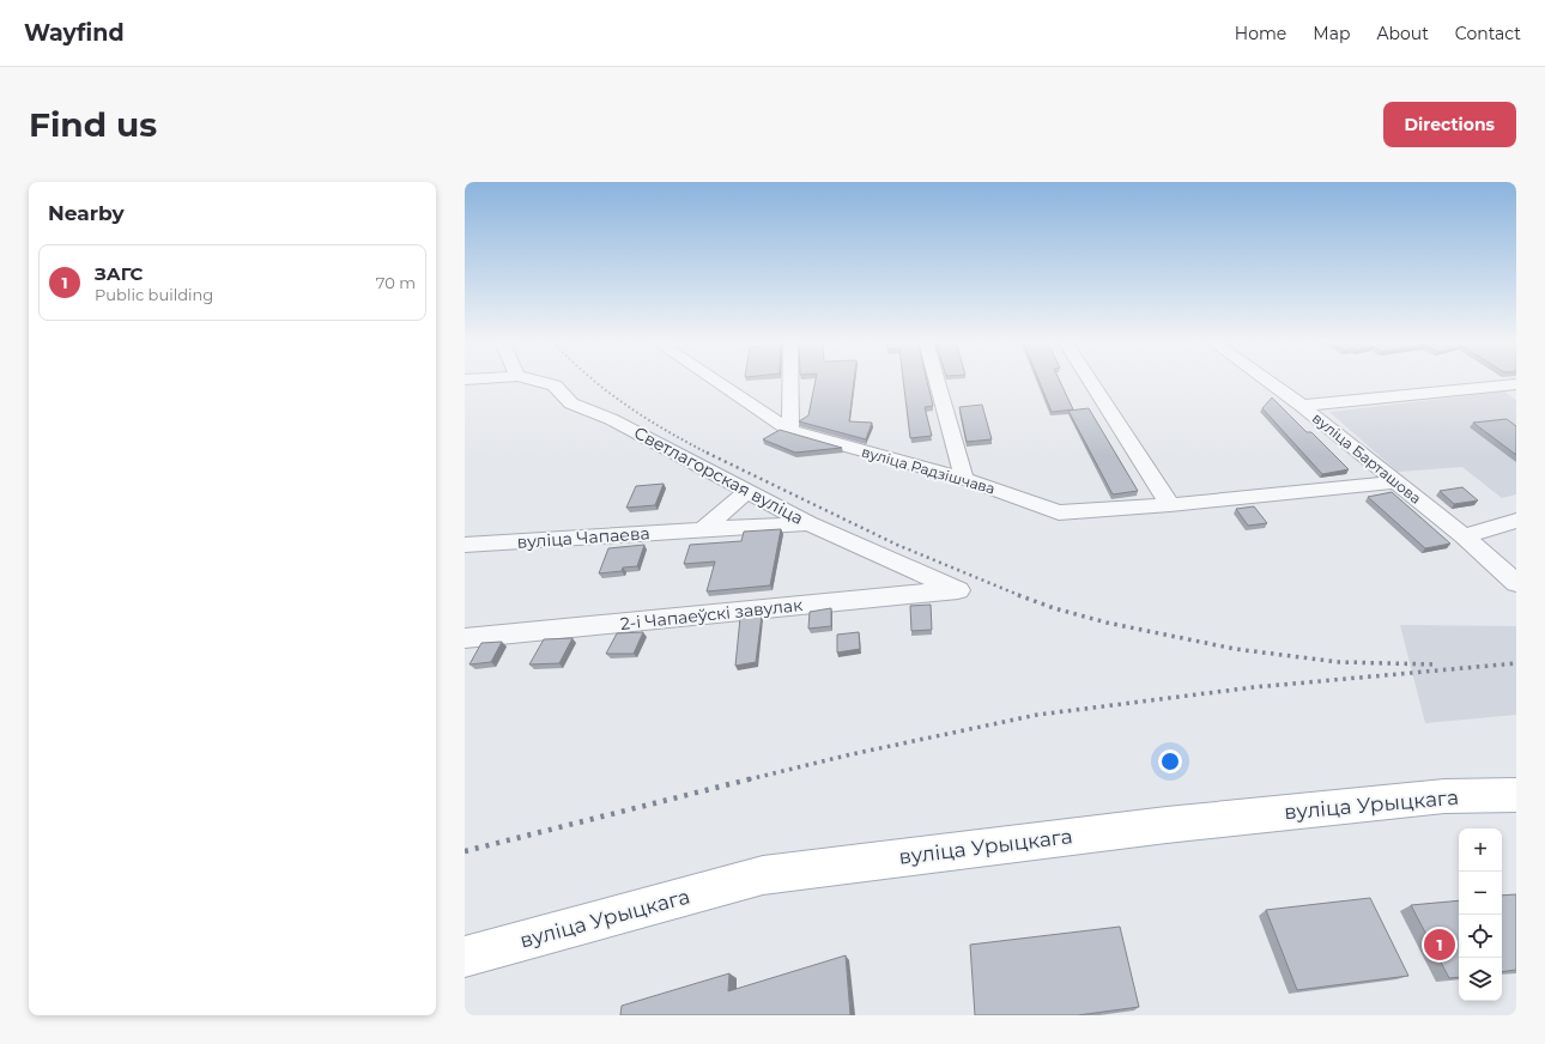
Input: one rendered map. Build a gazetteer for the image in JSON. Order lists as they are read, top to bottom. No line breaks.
{"streets":{"main road":["вуліца Урыцкага"],"street":["вуліца Барташова","вуліца Радзішчава","Светлагорская вуліца","вуліца Чапаева","2-і Чапаеўскі завулак"]},"crossings":[["вуліца Барташова","вуліца Радзішчава"],["Светлагорская вуліца","вуліца Чапаева"],["Светлагорская вуліца","2-і Чапаеўскі завулак"]],"page":{"header":"Wayfind","nav":["Home","Map","About","Contact"],"buttons":"Directions","title":"Find us","heading":"Nearby","list":[{"mark":"1","name":"ЗАГС","note":"Public building","value":"70 m"}],"map_buttons":["+","−"],"pins":"1"}}
